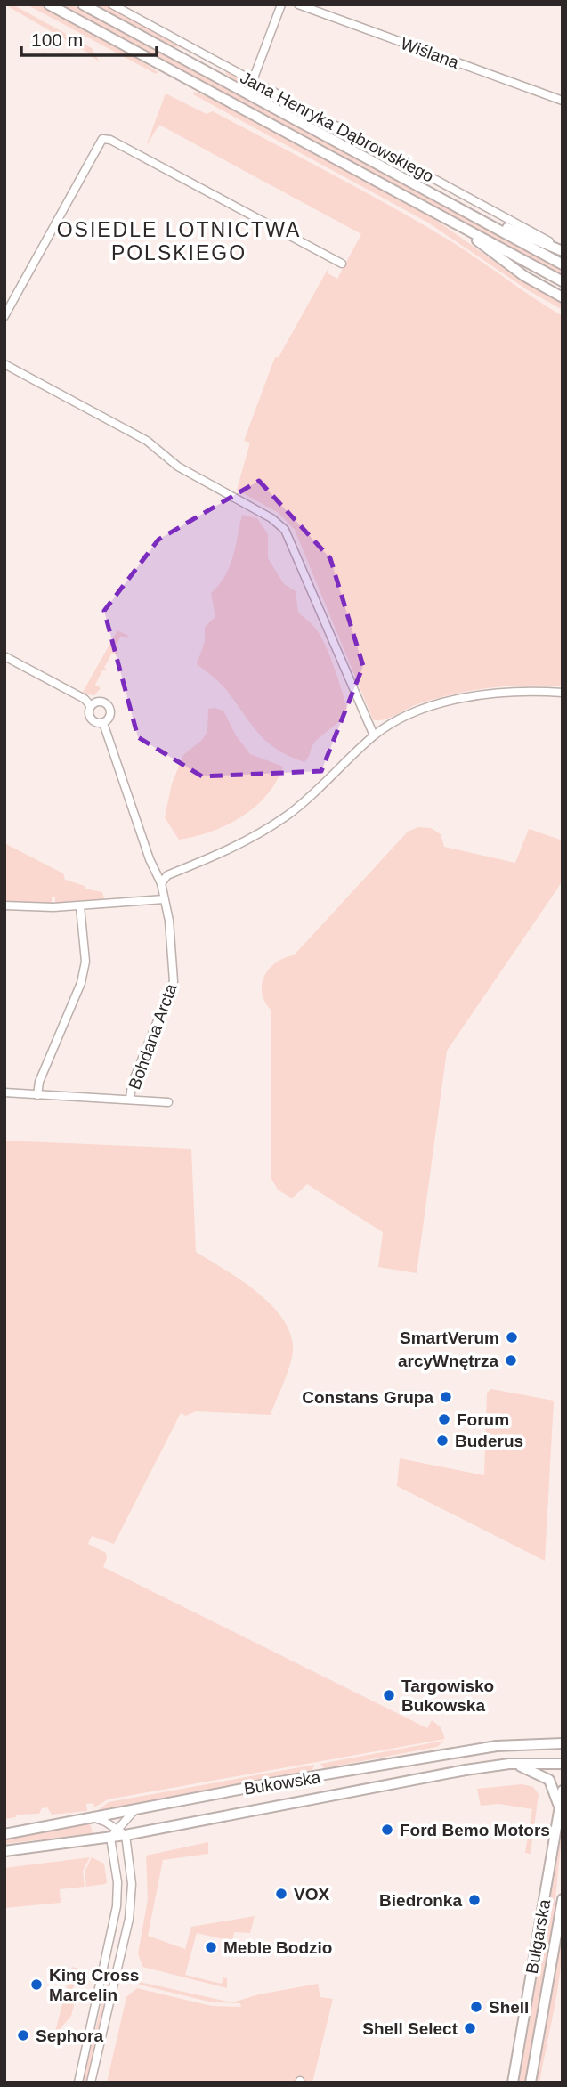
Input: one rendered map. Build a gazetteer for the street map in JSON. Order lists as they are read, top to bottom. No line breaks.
{"streets":{"main road":["Jana Henryka Dąbrowskiego","Bukowska","Bułgarska"],"street":["Wiślana","Bohdana Arcta"]},"districts":["OSIEDLE LOTNICTWA POLSKIEGO"],"places":["SmartVerum","arcyWnętrza","Constans Grupa","Forum","Buderus","Targowisko Bukowska","Ford Bemo Motors","VOX","Biedronka","Meble Bodzio","King Cross Marcelin","Shell","Shell Select","Sephora"],"scale_bar":"100 m"}
